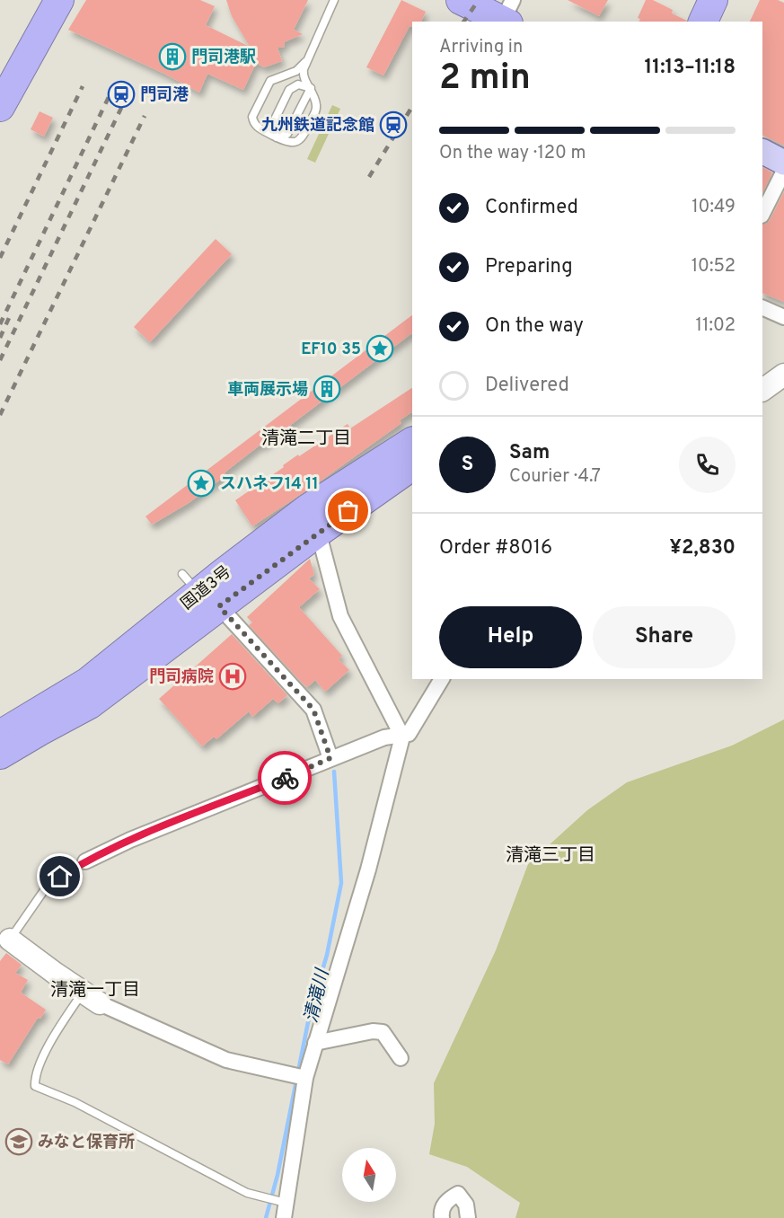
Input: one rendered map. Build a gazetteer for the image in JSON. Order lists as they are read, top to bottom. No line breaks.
{"streets":{"highway":["国道3号"]},"districts":["清滝二丁目","清滝三丁目","清滝一丁目"],"water":["清滝川"],"places":{"building":["門司港駅","車両展示場"],"station":["門司港","九州鉄道記念館"],"place":["EF10 35","スハネフ14 11"],"hospital":["門司病院"],"school or university":["みなと保育所"]},"north":"top","page":{"heading":["2 min","Arriving in","11:13–11:18"],"panel":["Sam","Courier · 4.7","Order #8016","¥2,830"],"bar":"On the way · 120 m","list":[["Confirmed","10:49"],["Preparing","10:52"],["On the way","11:02"],"Delivered"],"round":"S","buttons":["Help","Share"]}}
